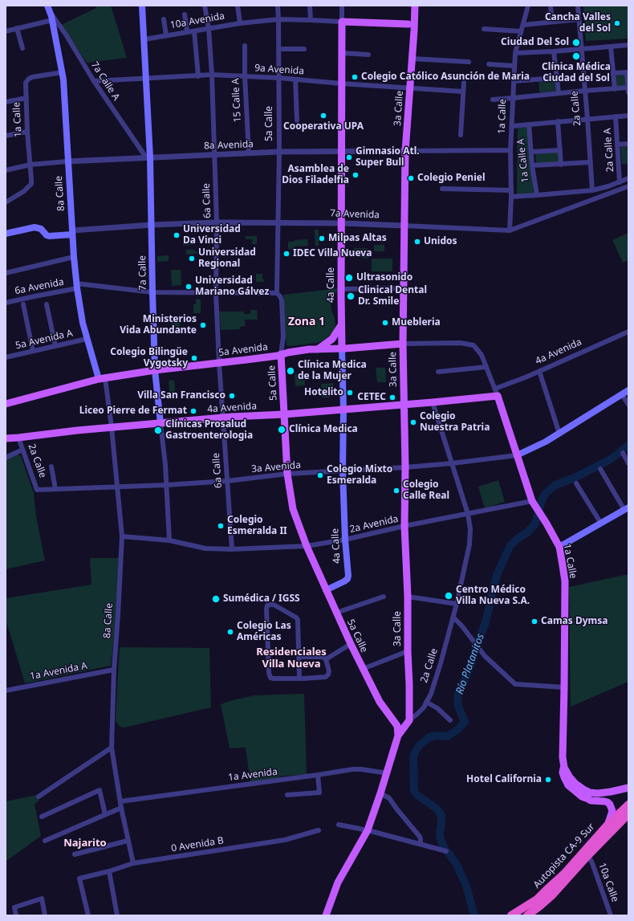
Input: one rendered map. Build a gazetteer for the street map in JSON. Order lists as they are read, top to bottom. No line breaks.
{"streets":{"highway":["Autopista CA-9 Sur"],"main road":["10a Avenida","3a Calle","2a Calle","1a Calle","5a Calle","8a Calle","7a Avenida","7a Calle","4a Calle","5a Avenida","4a Avenida"],"street":["9a Avenida","7a Calle A","15 Calle A","8a Avenida","2a Calle A","1a Calle A","6a Calle","6a Avenida","5a Avenida A","3a Avenida","2a Avenida","1a Avenida A","1a Avenida","0 Avenida B","10a Calle"]},"crossings":[["10a Avenida","5a Calle"],["10a Avenida","6a Calle"],["10a Avenida","7a Calle"],["10a Avenida","4a Calle"],["9a Avenida","7a Calle A"],["9a Avenida","15 Calle A"],["9a Avenida","3a Calle"],["9a Avenida","5a Calle"],["9a Avenida","6a Calle"],["9a Avenida","7a Calle"],["9a Avenida","4a Calle"],["7a Calle A","8a Avenida"],["7a Calle A","8a Calle"],["7a Calle A","7a Calle"],["15 Calle A","8a Avenida"],["3a Calle","2a Calle"],["3a Calle","8a Avenida"],["3a Calle","7a Avenida"],["3a Calle","5a Avenida"],["3a Calle","4a Avenida"],["3a Calle","3a Avenida"],["3a Calle","2a Avenida"],["2a Calle","4a Avenida"],["2a Calle","3a Avenida"],["2a Calle","2a Avenida"],["2a Calle","1a Avenida"],["1a Calle","8a Avenida"],["1a Calle","8a Calle"],["1a Calle","7a Avenida"],["1a Calle","5a Avenida"],["1a Calle","4a Avenida"],["1a Calle","3a Avenida"],["1a Calle","2a Avenida"],["1a Calle","Autopista CA-9 Sur"],["5a Calle","8a Avenida"],["5a Calle","7a Avenida"],["5a Calle","4a Calle"],["5a Calle","6a Avenida"],["5a Calle","5a Avenida"],["5a Calle","4a Avenida"],["5a Calle","3a Avenida"],["5a Calle","2a Avenida"],["8a Avenida","8a Calle"],["8a Avenida","6a Calle"],["8a Avenida","7a Calle"],["8a Avenida","4a Calle"],["8a Calle","7a Avenida"],["8a Calle","6a Avenida"],["8a Calle","5a Avenida A"],["8a Calle","5a Avenida"],["8a Calle","4a Avenida"],["8a Calle","3a Avenida"],["8a Calle","2a Avenida"],["8a Calle","1a Avenida A"],["8a Calle","1a Avenida"],["8a Calle","0 Avenida B"],["6a Calle","7a Avenida"],["6a Calle","6a Avenida"],["6a Calle","5a Avenida"],["6a Calle","4a Avenida"],["6a Calle","3a Avenida"],["6a Calle","2a Avenida"],["7a Avenida","7a Calle"],["7a Avenida","4a Calle"],["7a Calle","6a Avenida"],["7a Calle","5a Avenida"],["7a Calle","4a Avenida"],["7a Calle","3a Avenida"],["7a Calle","2a Avenida"],["4a Calle","5a Avenida"],["4a Calle","4a Avenida"],["4a Calle","3a Avenida"],["4a Calle","2a Avenida"],["Autopista CA-9 Sur","10a Calle"]],"districts":["Zona 1","Residenciales Villa Nueva","Najarito"],"water":["Río Platanitos"],"places":["Cancha Valles del Sol","Ciudad Del Sol","Clínica Médica Ciudad del Sol","Colegio Católico Asunción de Maria","Cooperativa UPA","Gimnasio Atl. Super Bull","Asamblea de Dios Filadelfia","Colegio Peniel","Universidad Da Vinci","Milpas Altas","Unidos","IDEC Villa Nueva","Universidad Regional","Ultrasonido","Universidad Mariano Gálvez","Clinical Dental Dr. Smile","Muebleria","Ministerios Vida Abundante","Colegio Bilingüe Vygotsky","Clínica Medica de la Mujer","Hotelito","Villa San Francisco","CETEC","Liceo Pierre de Fermat","Colegio Nuestra Patria","Clínica Medica","Clínicas Prosalud Gastroenterologia","Colegio Mixto Esmeralda","Colegio Calle Real","Colegio Esmeralda II","Centro Médico Villa Nueva S.A.","Sumédica / IGSS","Camas Dymsa","Colegio Las Américas","Hotel California"]}
